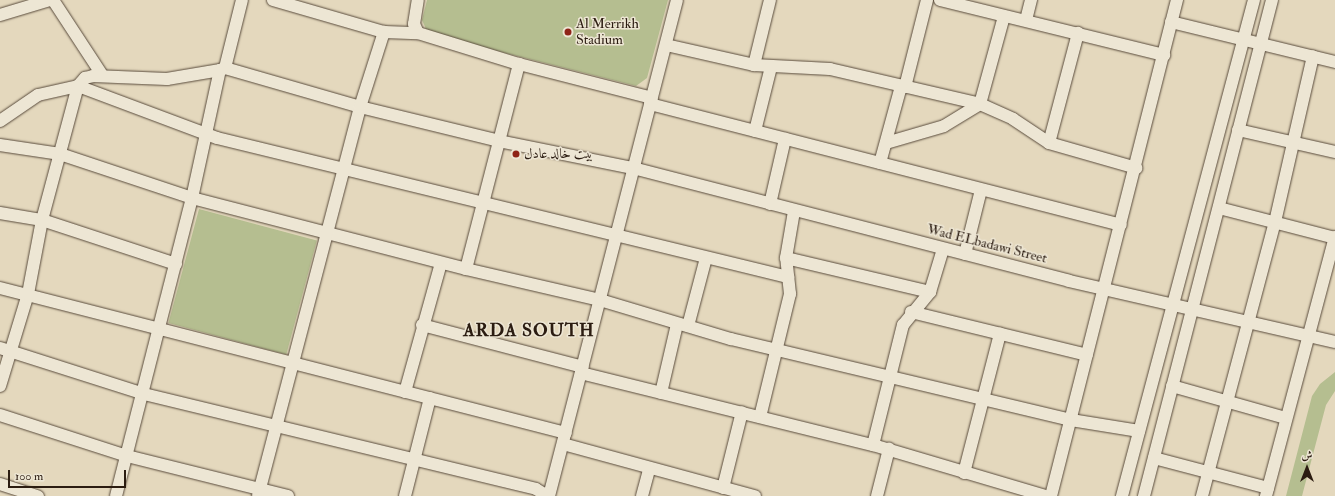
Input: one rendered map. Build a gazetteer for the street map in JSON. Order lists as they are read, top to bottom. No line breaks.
{"streets":{"street":["Wad ELbadawi Street"]},"districts":["ARDA SOUTH"],"places":["Al Merrikh Stadium","بيت خالد عادل"],"scale_bar":"100 m","north":"top"}
